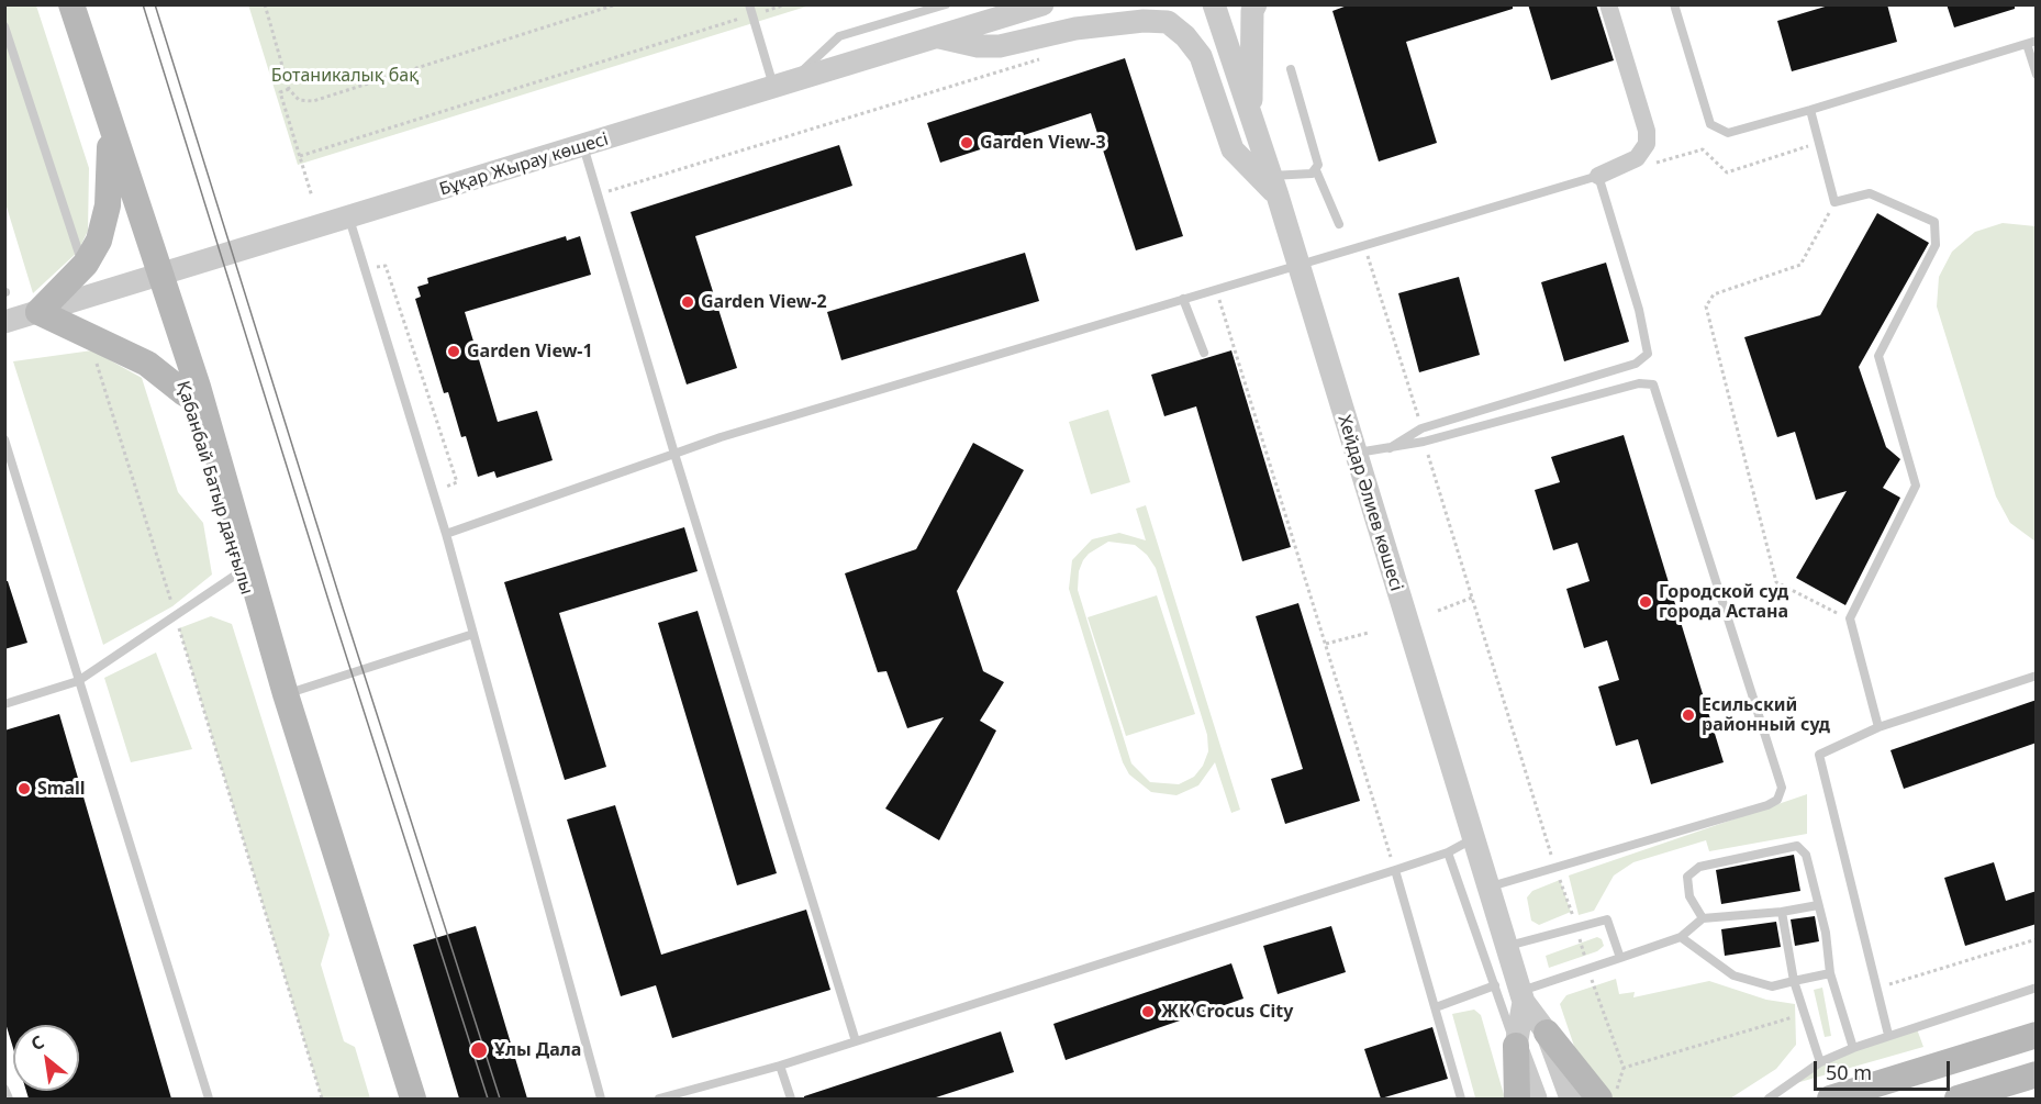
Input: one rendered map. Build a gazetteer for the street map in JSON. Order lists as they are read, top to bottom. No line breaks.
{"streets":{"main road":["Қабанбай Батыр даңғылы"],"street":["Бұқар Жырау көшесі","Хейдар Әлиев көшесі"]},"crossings":[["Бұқар Жырау көшесі","Қабанбай Батыр даңғылы"]],"parks":["Ботаникалық бақ"],"places":["Garden View-3","Garden View-2","Garden View-1","Городской суд города Астана","Есильский районный суд","Small","ЖК Crocus City","Ұлы Дала"],"scale_bar":"50 m","north":"top left"}
